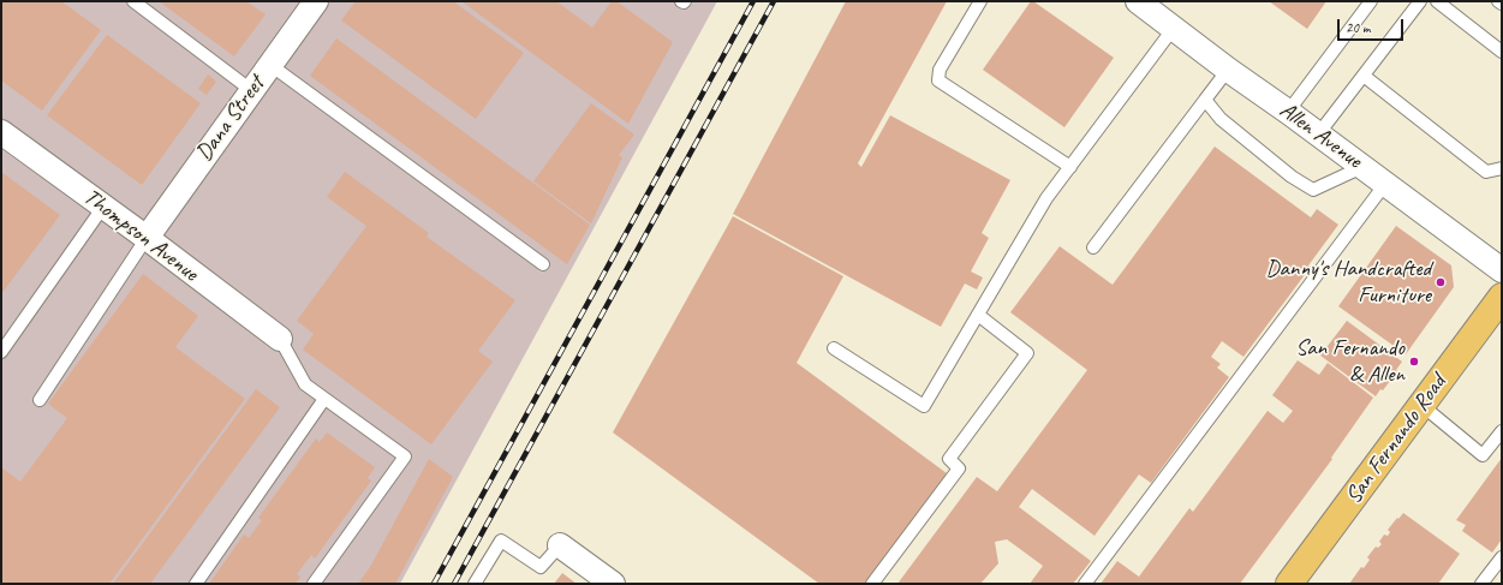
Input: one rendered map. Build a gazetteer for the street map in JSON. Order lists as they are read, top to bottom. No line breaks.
{"streets":{"main road":["San Fernando Road"],"street":["Dana Street","Allen Avenue","Thompson Avenue"]},"crossings":[["Dana Street","Thompson Avenue"]],"places":["Danny's Handcrafted Furniture","San Fernando & Allen"],"scale_bar":"20 m"}
